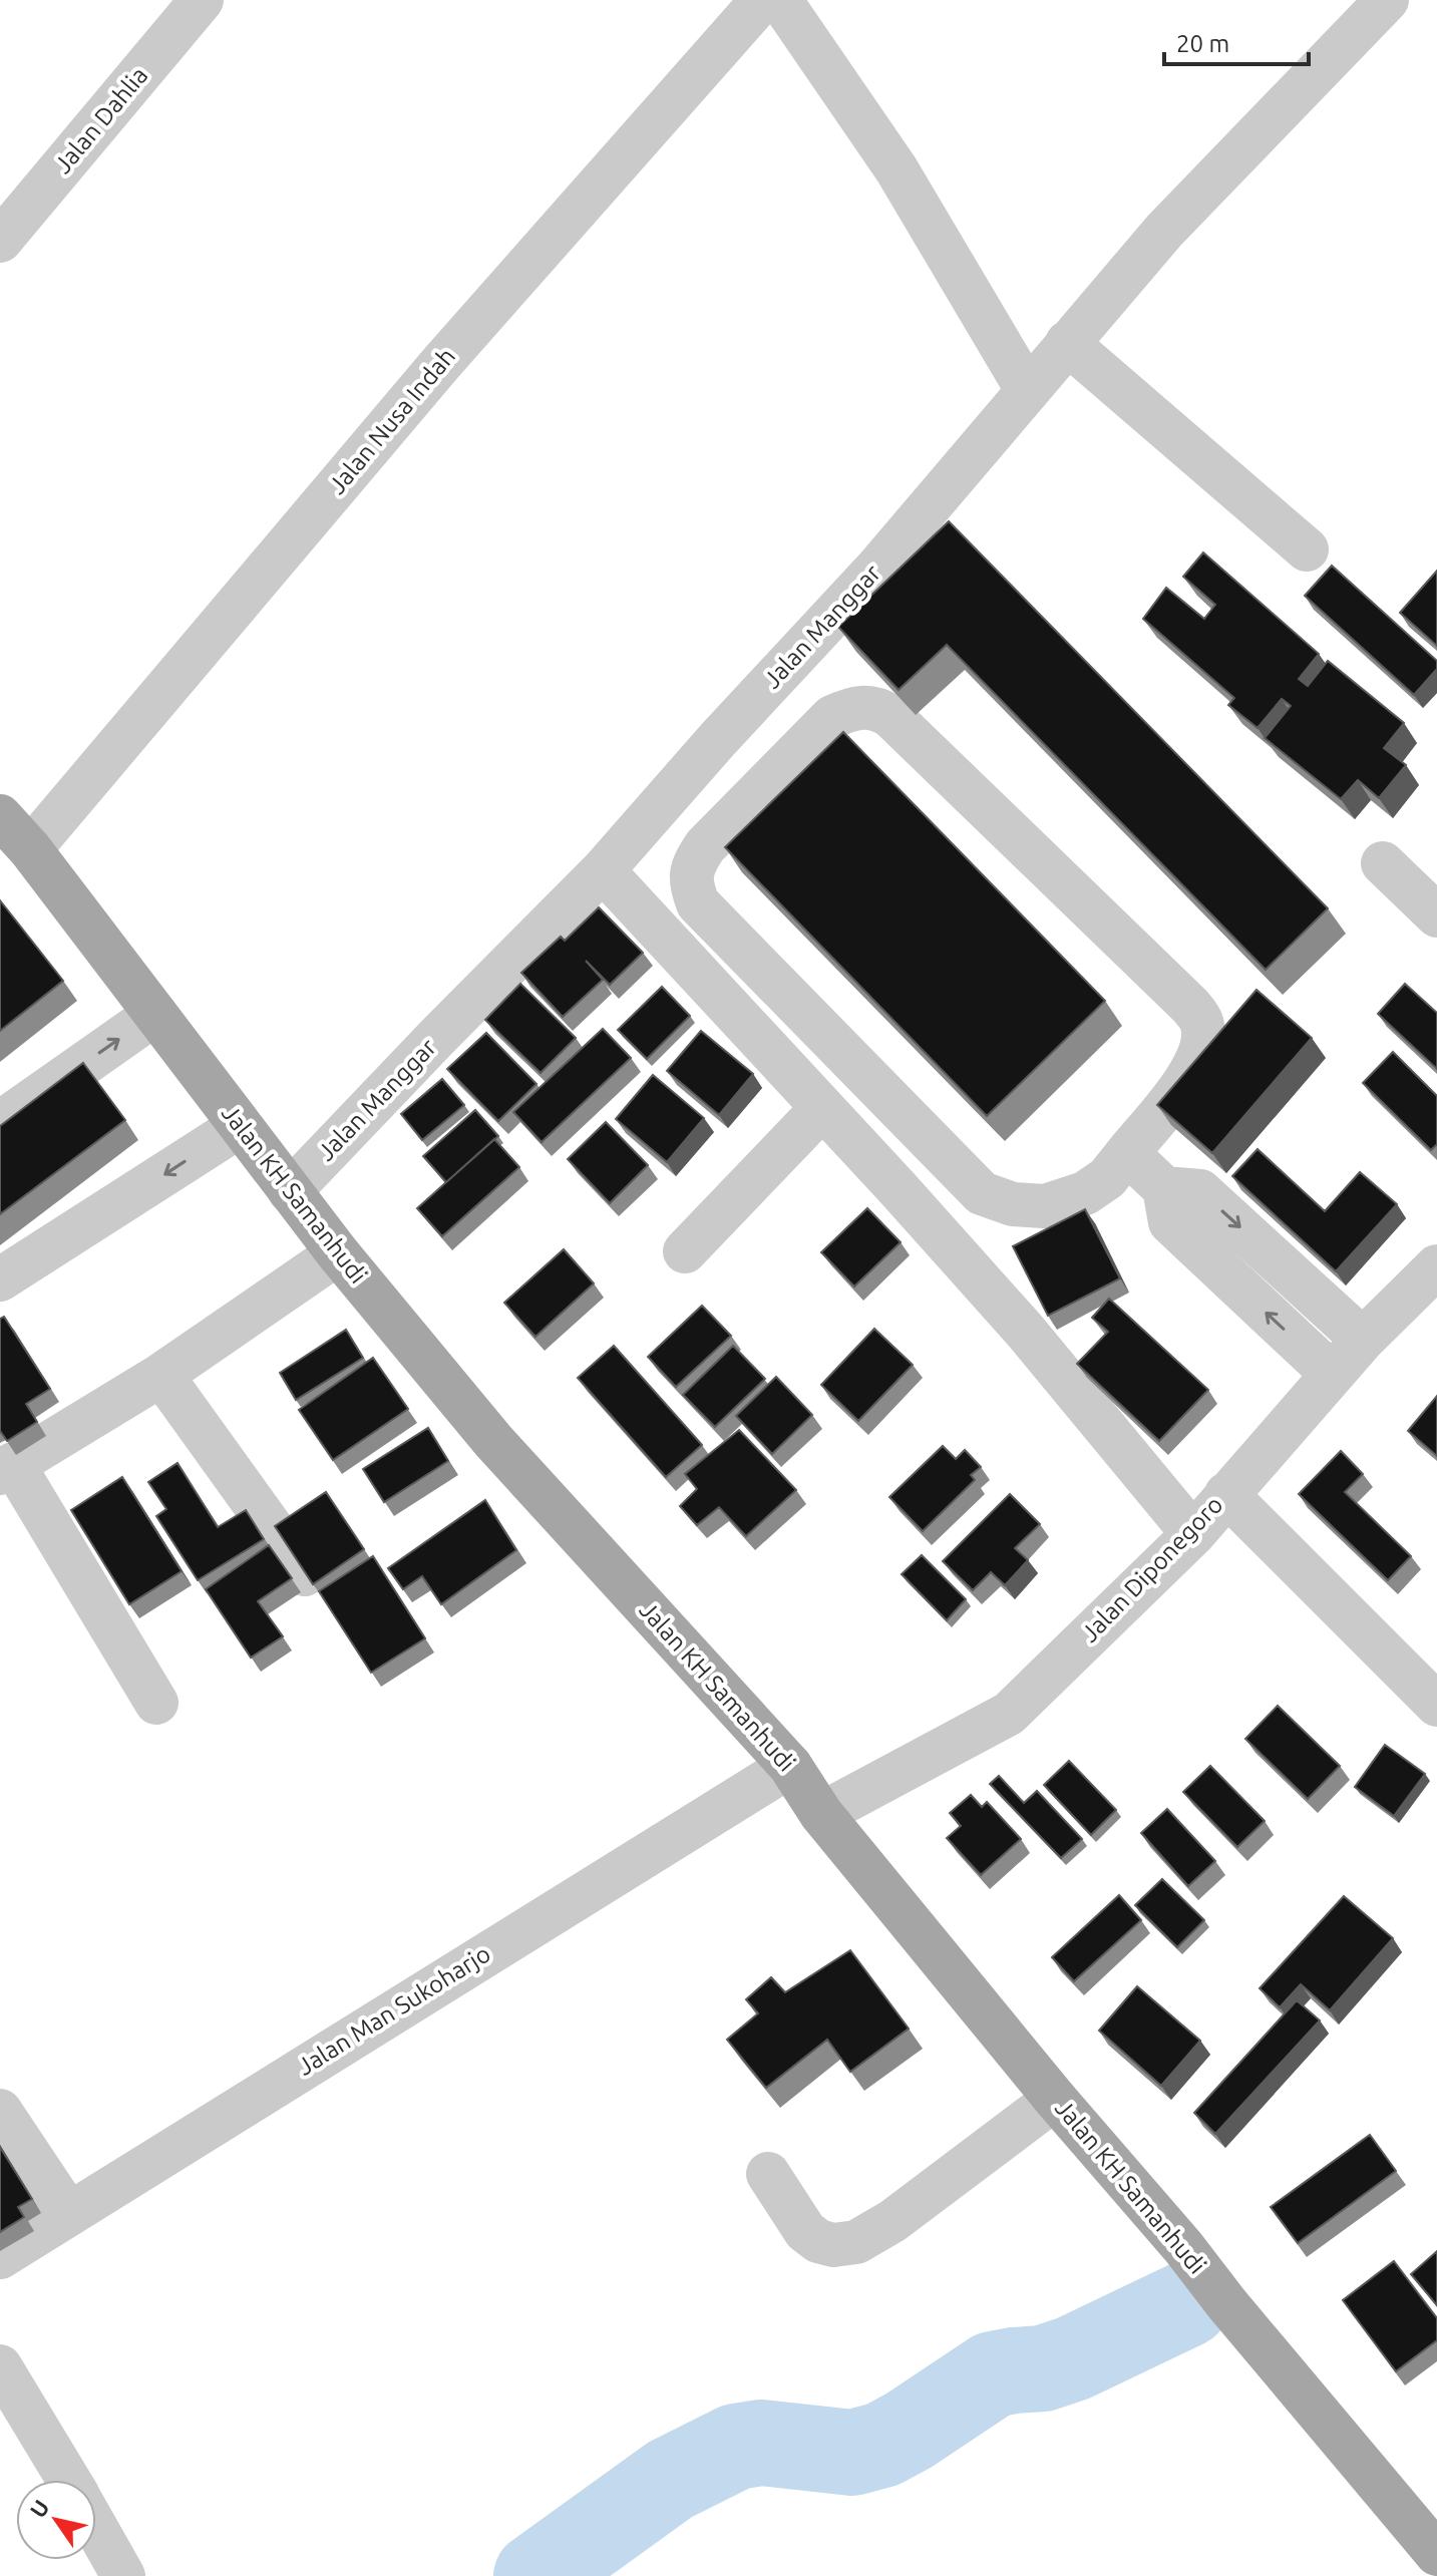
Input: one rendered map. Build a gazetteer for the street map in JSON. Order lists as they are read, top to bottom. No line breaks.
{"streets":{"main road":["Jalan KH Samanhudi"],"street":["Jalan Dahlia","Jalan Nusa Indah","Jalan Manggar","Jalan Diponegoro","Jalan Man Sukoharjo"]},"crossings":[["Jalan Nusa Indah","Jalan KH Samanhudi"],["Jalan Manggar","Jalan KH Samanhudi"],["Jalan KH Samanhudi","Jalan Diponegoro"],["Jalan KH Samanhudi","Jalan Man Sukoharjo"]],"scale_bar":"20 m","north":"top left"}
